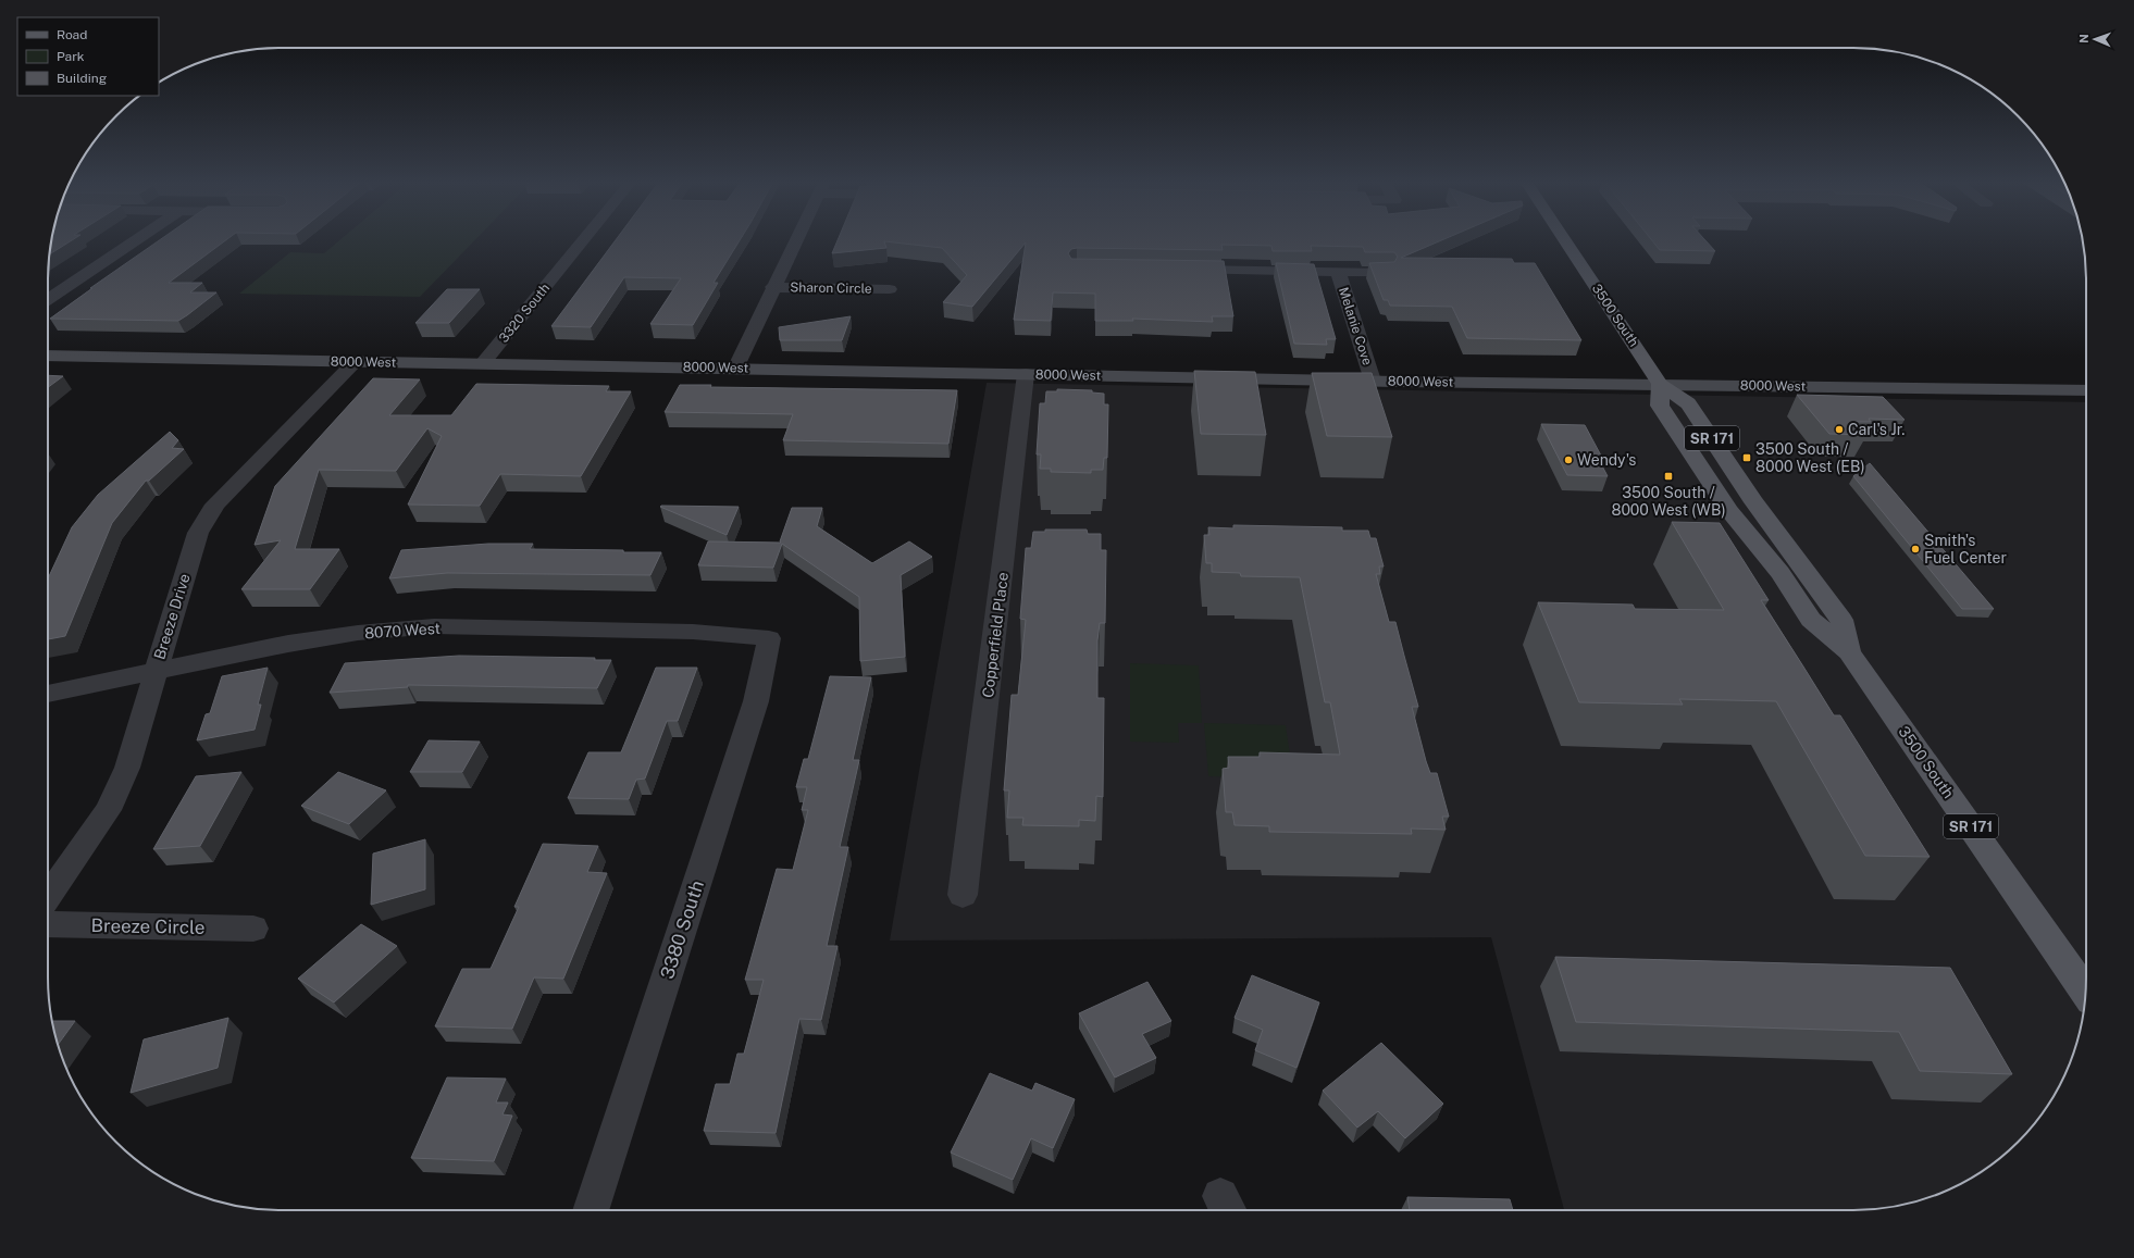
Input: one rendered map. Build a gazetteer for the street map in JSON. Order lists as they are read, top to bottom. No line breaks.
{"streets":{"main road":["3500 South","SR 171"],"street":["Sharon Circle","3320 South","Melanie Cove","8000 West","Breeze Drive","8070 West","Copperfield Place","Breeze Circle","3380 South"]},"crossings":[["3320 South","8000 West"],["3500 South","8000 West"],["Melanie Cove","8000 West"],["8000 West","Breeze Drive"],["8000 West","Copperfield Place"],["Breeze Drive","8070 West"],["8070 West","3380 South"]],"places":{"other":["Carl's Jr.","Wendy's","Smith's Fuel Center"],"transit":["3500 South / 8000 West (EB)","3500 South / 8000 West (WB)"]},"legend":["Road","Park","Building"],"north":"left"}
